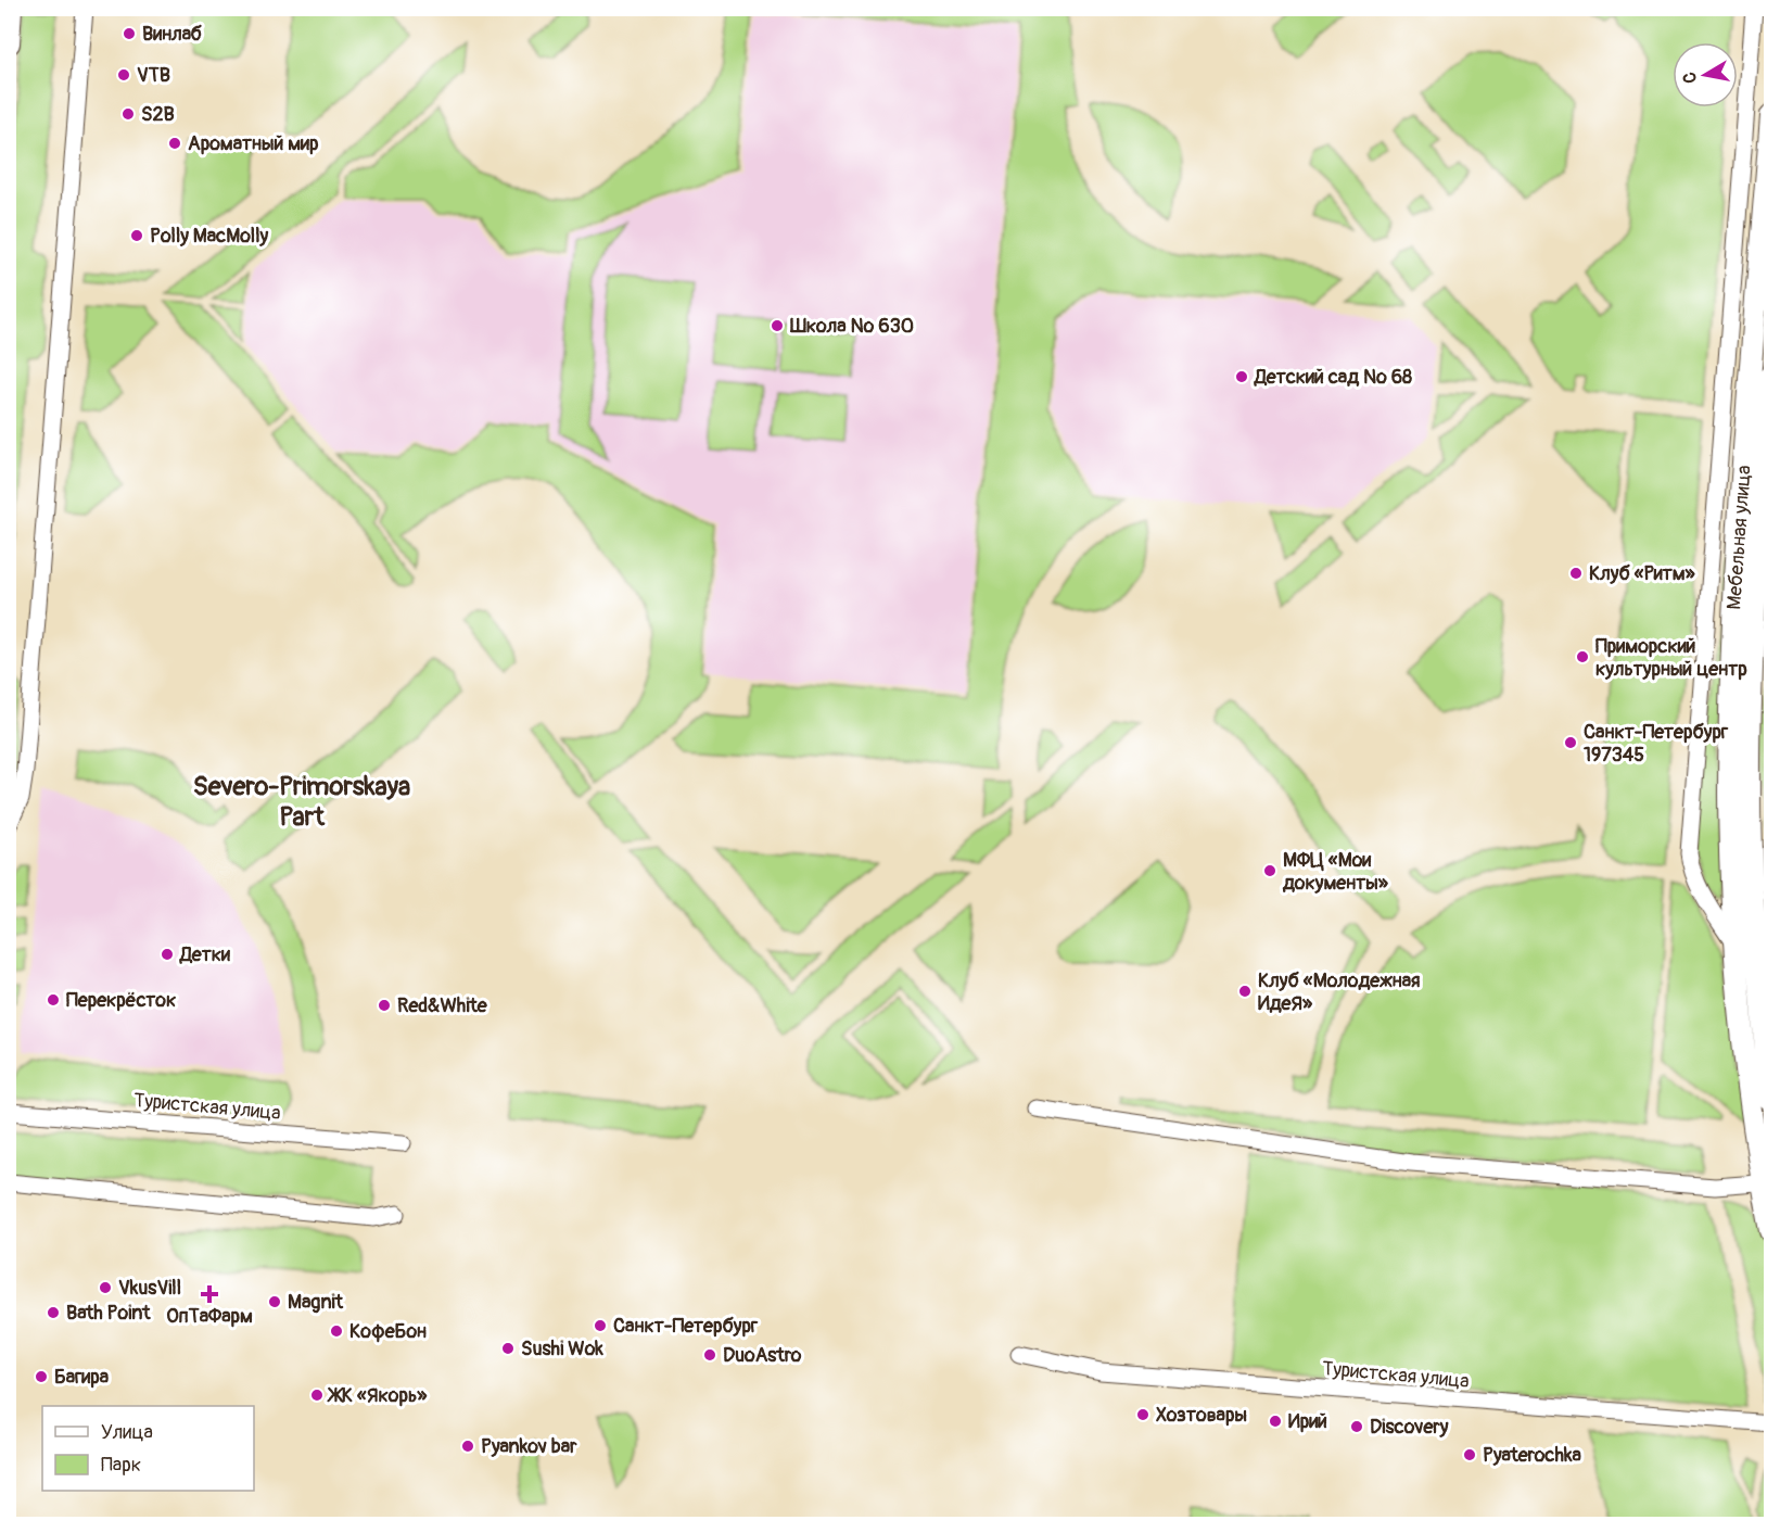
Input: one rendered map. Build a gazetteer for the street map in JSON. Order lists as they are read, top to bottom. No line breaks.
{"streets":{"street":["Мебельная улица","Туристская улица"]},"districts":["Severo-Primorskaya Part"],"places":{"other":["Винлаб","VTB","S2B","Ароматный мир","Polly MacMolly","Школа № 630","Детский сад № 68","Клуб «Ритм»","Приморский культурный центр","Санкт-Петербург 197345","МФЦ «Мои документы»","Детки","Клуб «Молодежная ИдеЯ»","Перекрёсток","Red&White","VkusVill","Magnit","Bath Point","Санкт-Петербург","КофеБон","Sushi Wok","DuoAstro","Багира","ЖК «Якорь»","Хозтовары","Ирий","Discovery","Pyankov bar","Pyaterochka"],"health":["ОпТаФарм"]},"legend":["Улица","Парк"],"north":"left"}
